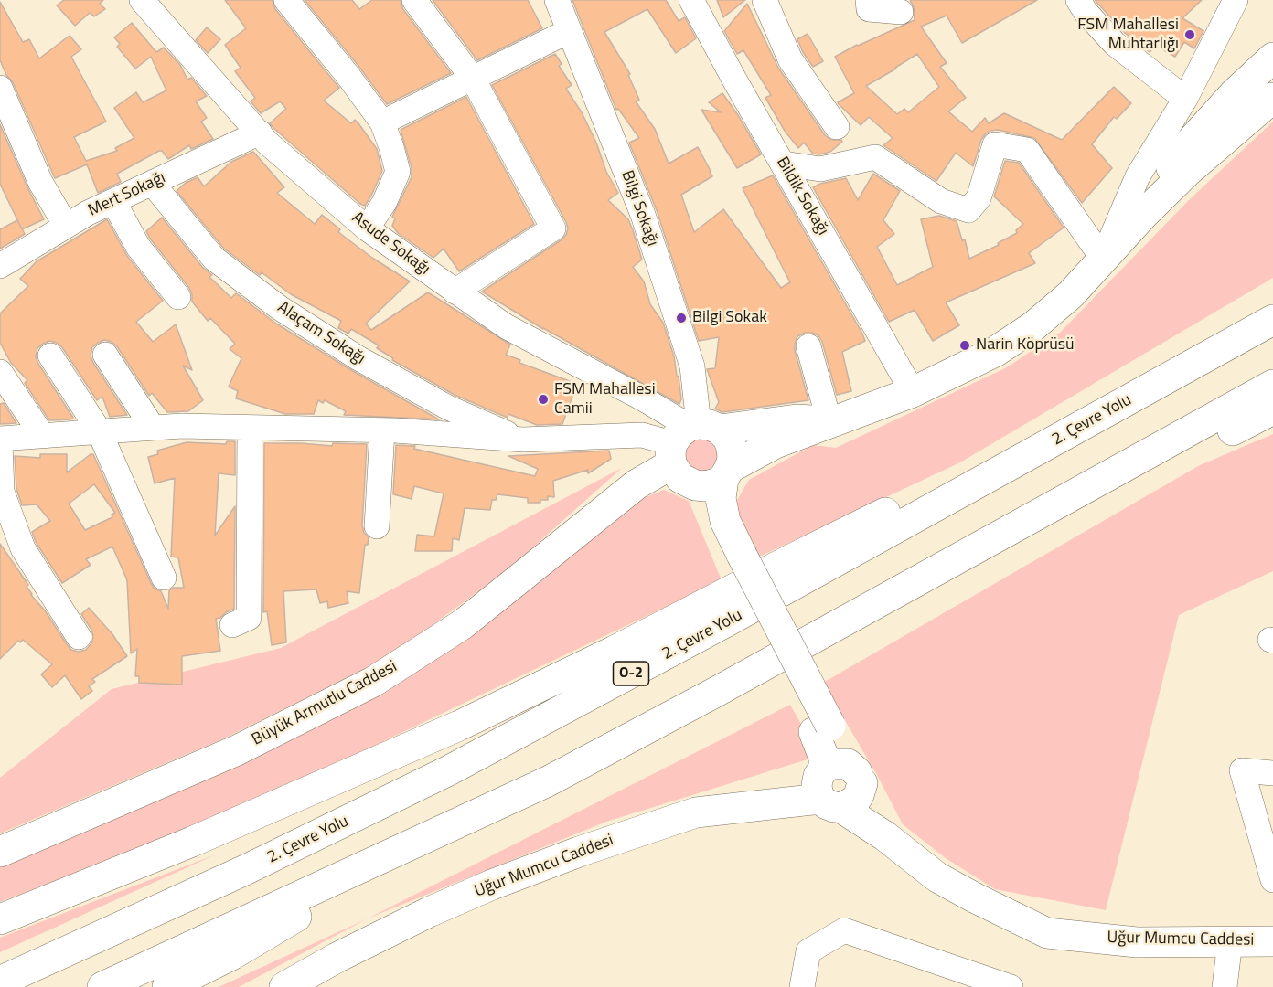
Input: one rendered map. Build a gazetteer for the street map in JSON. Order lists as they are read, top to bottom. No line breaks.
{"streets":{"main road":["2. Çevre Yolu","O-2","Büyük Armutlu Caddesi","Uğur Mumcu Caddesi"],"street":["Mert Sokağı","Bildik Sokağı","Bilgi Sokağı","Asude Sokağı","Alaçam Sokağı"]},"crossings":[["Mert Sokağı","Asude Sokağı"],["Mert Sokağı","Alaçam Sokağı"],["Bilgi Sokağı","Asude Sokağı"],["Bilgi Sokağı","Büyük Armutlu Caddesi"],["Asude Sokağı","Büyük Armutlu Caddesi"]],"places":["FSM Mahallesi Muhtarlığı","Bilgi Sokak","Narin Köprüsü","FSM Mahallesi Camii"]}
